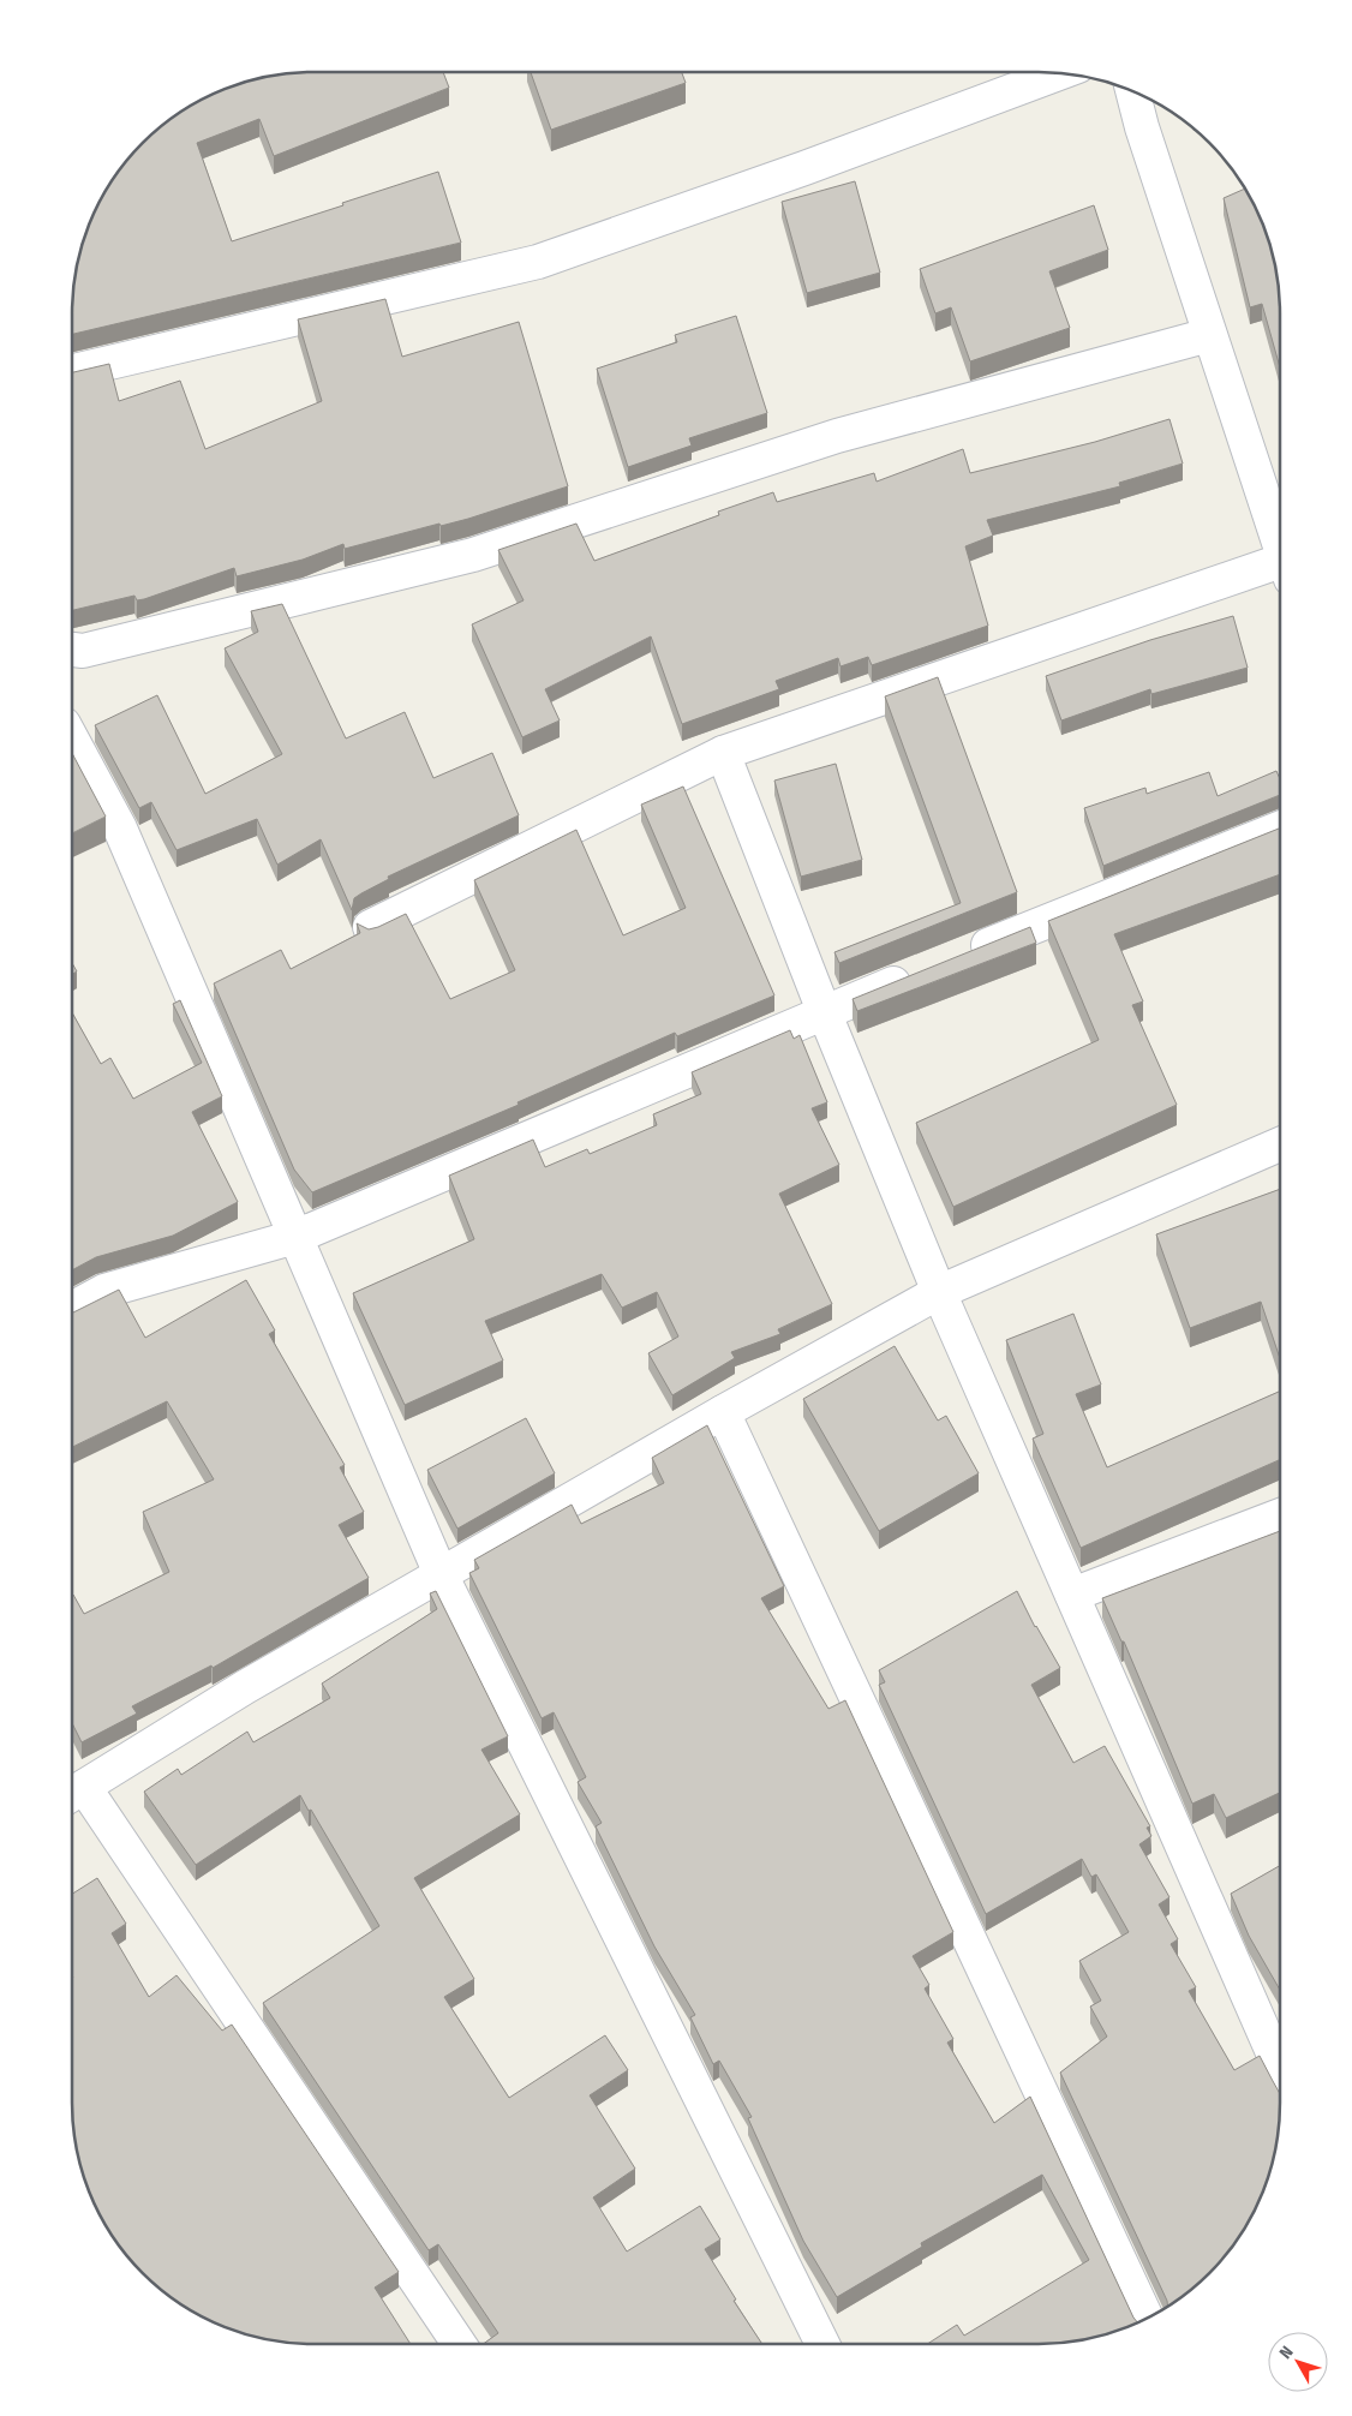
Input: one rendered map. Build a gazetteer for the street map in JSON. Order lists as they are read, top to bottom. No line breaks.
{"north":"top left"}
